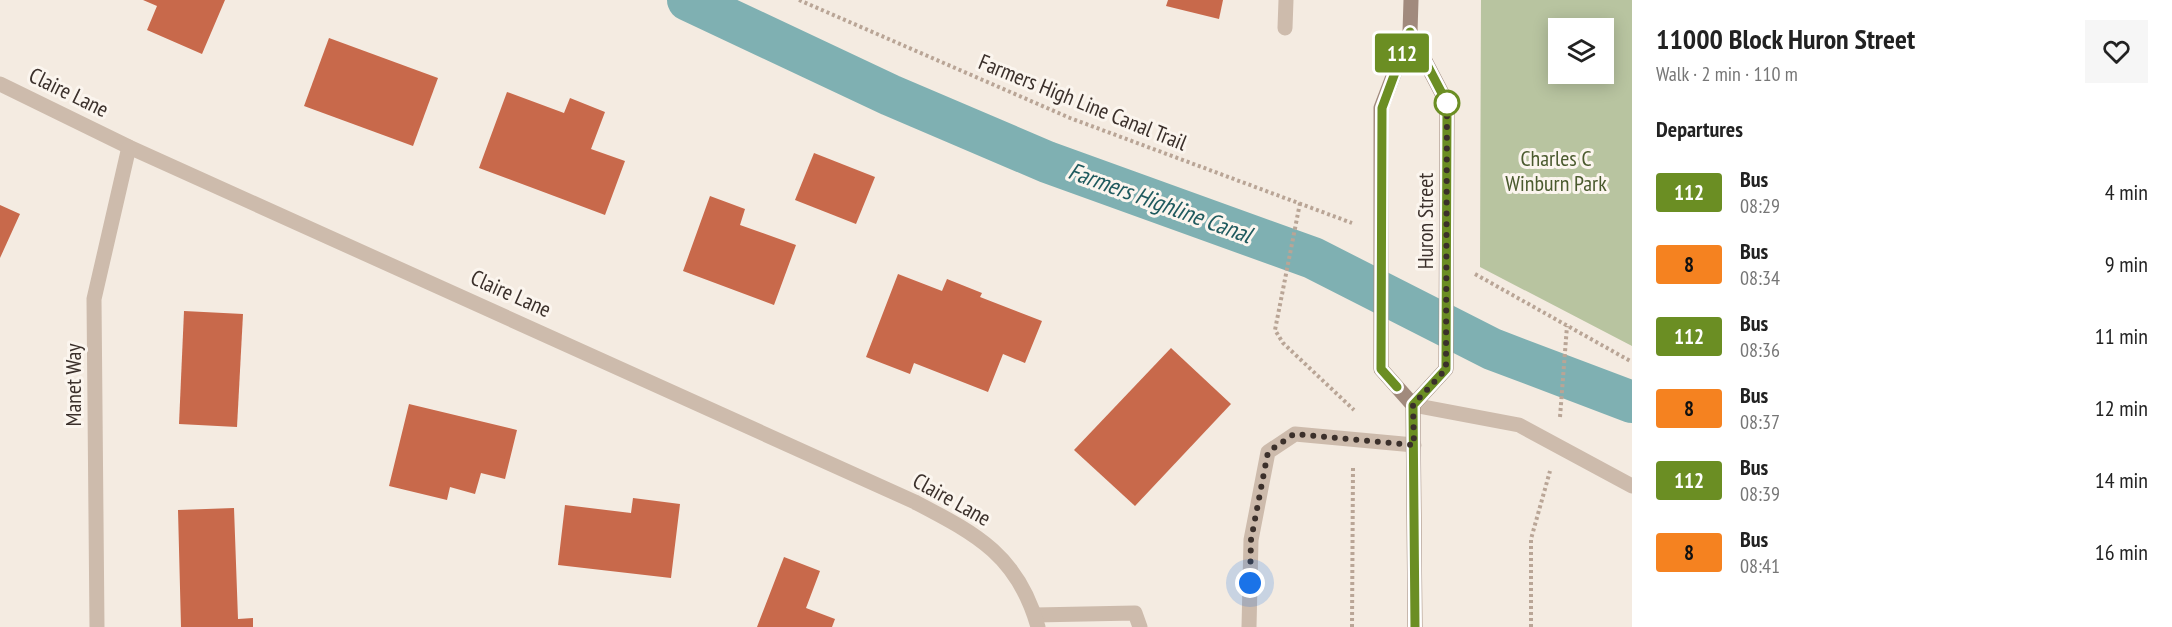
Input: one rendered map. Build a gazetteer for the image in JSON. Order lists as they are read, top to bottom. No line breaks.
{"streets":{"main road":["Huron Street"],"street":["Claire Lane","Manet Way"],"path":["Farmers High Line Canal Trail"]},"crossings":[["Claire Lane","Manet Way"]],"water":["Farmers Highline Canal"],"parks":["Charles C Winburn Park"],"lines":["bus line 112"],"page":{"on_map":"112","heading":[["11000 Block Huron Street","Walk · 2 min · 110 m"],"Departures"],"list":[{"mark":"112","name":"Bus","note":"08:29","value":"4 min"},{"mark":"8","name":"Bus","note":"08:34","value":"9 min"},{"mark":"112","name":"Bus","note":"08:36","value":"11 min"},{"mark":"8","name":"Bus","note":"08:37","value":"12 min"},{"mark":"112","name":"Bus","note":"08:39","value":"14 min"},{"mark":"8","name":"Bus","note":"08:41","value":"16 min"}]}}
